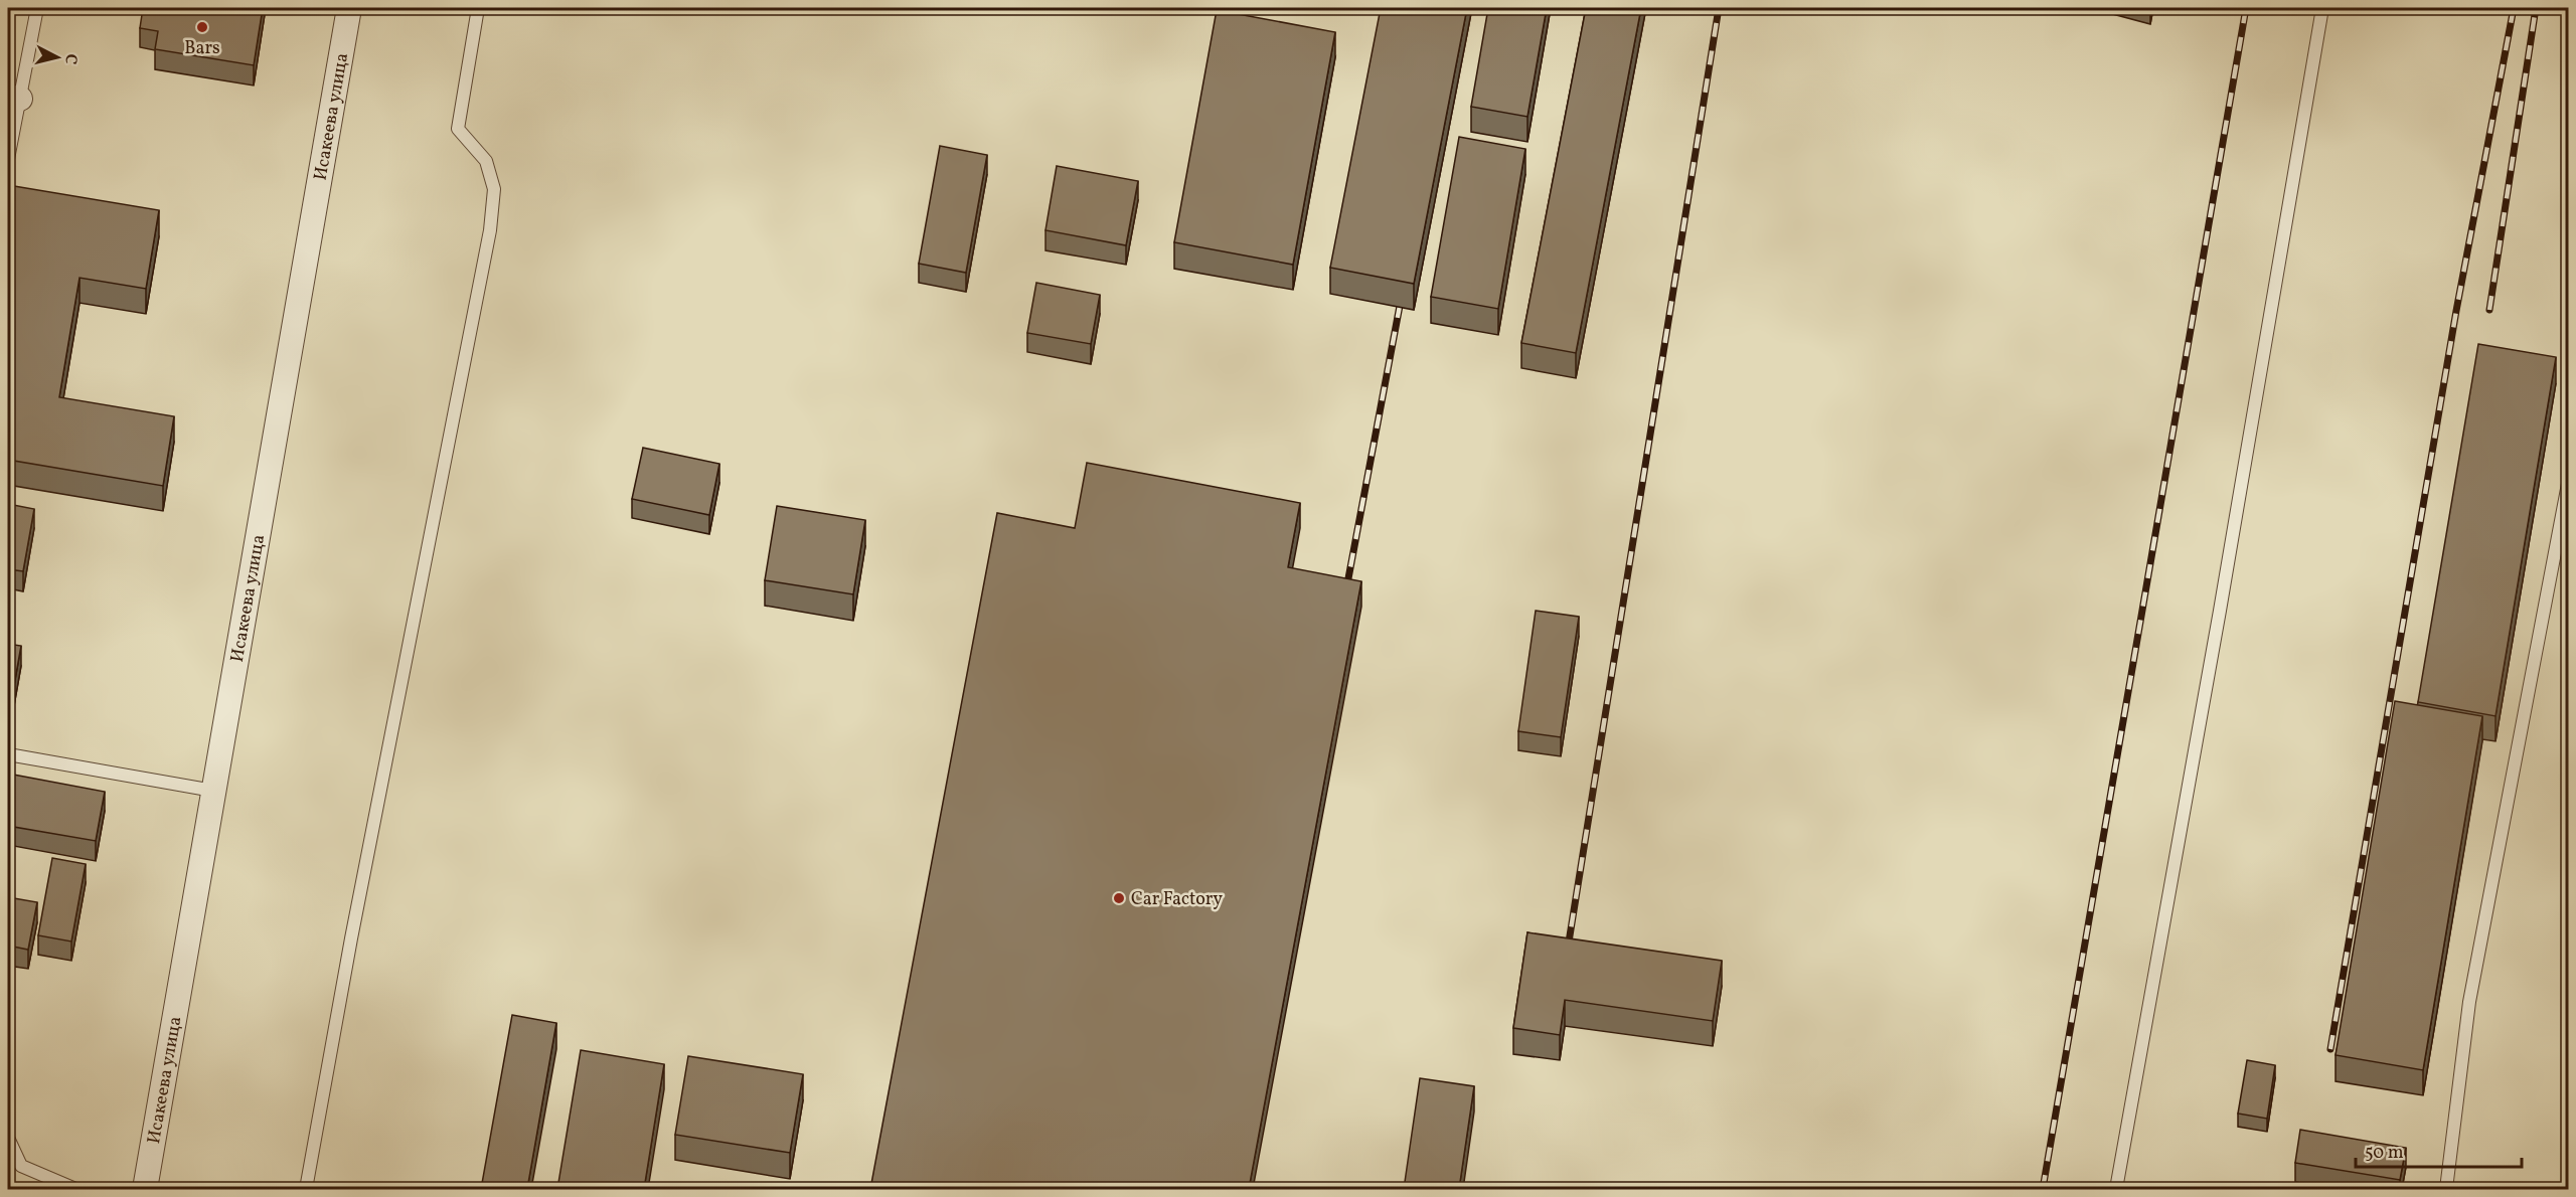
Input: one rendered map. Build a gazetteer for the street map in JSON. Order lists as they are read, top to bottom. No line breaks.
{"streets":{"street":["Исакеева улица"]},"places":["Bars","Car Factory"],"scale_bar":"50 m","north":"right"}
